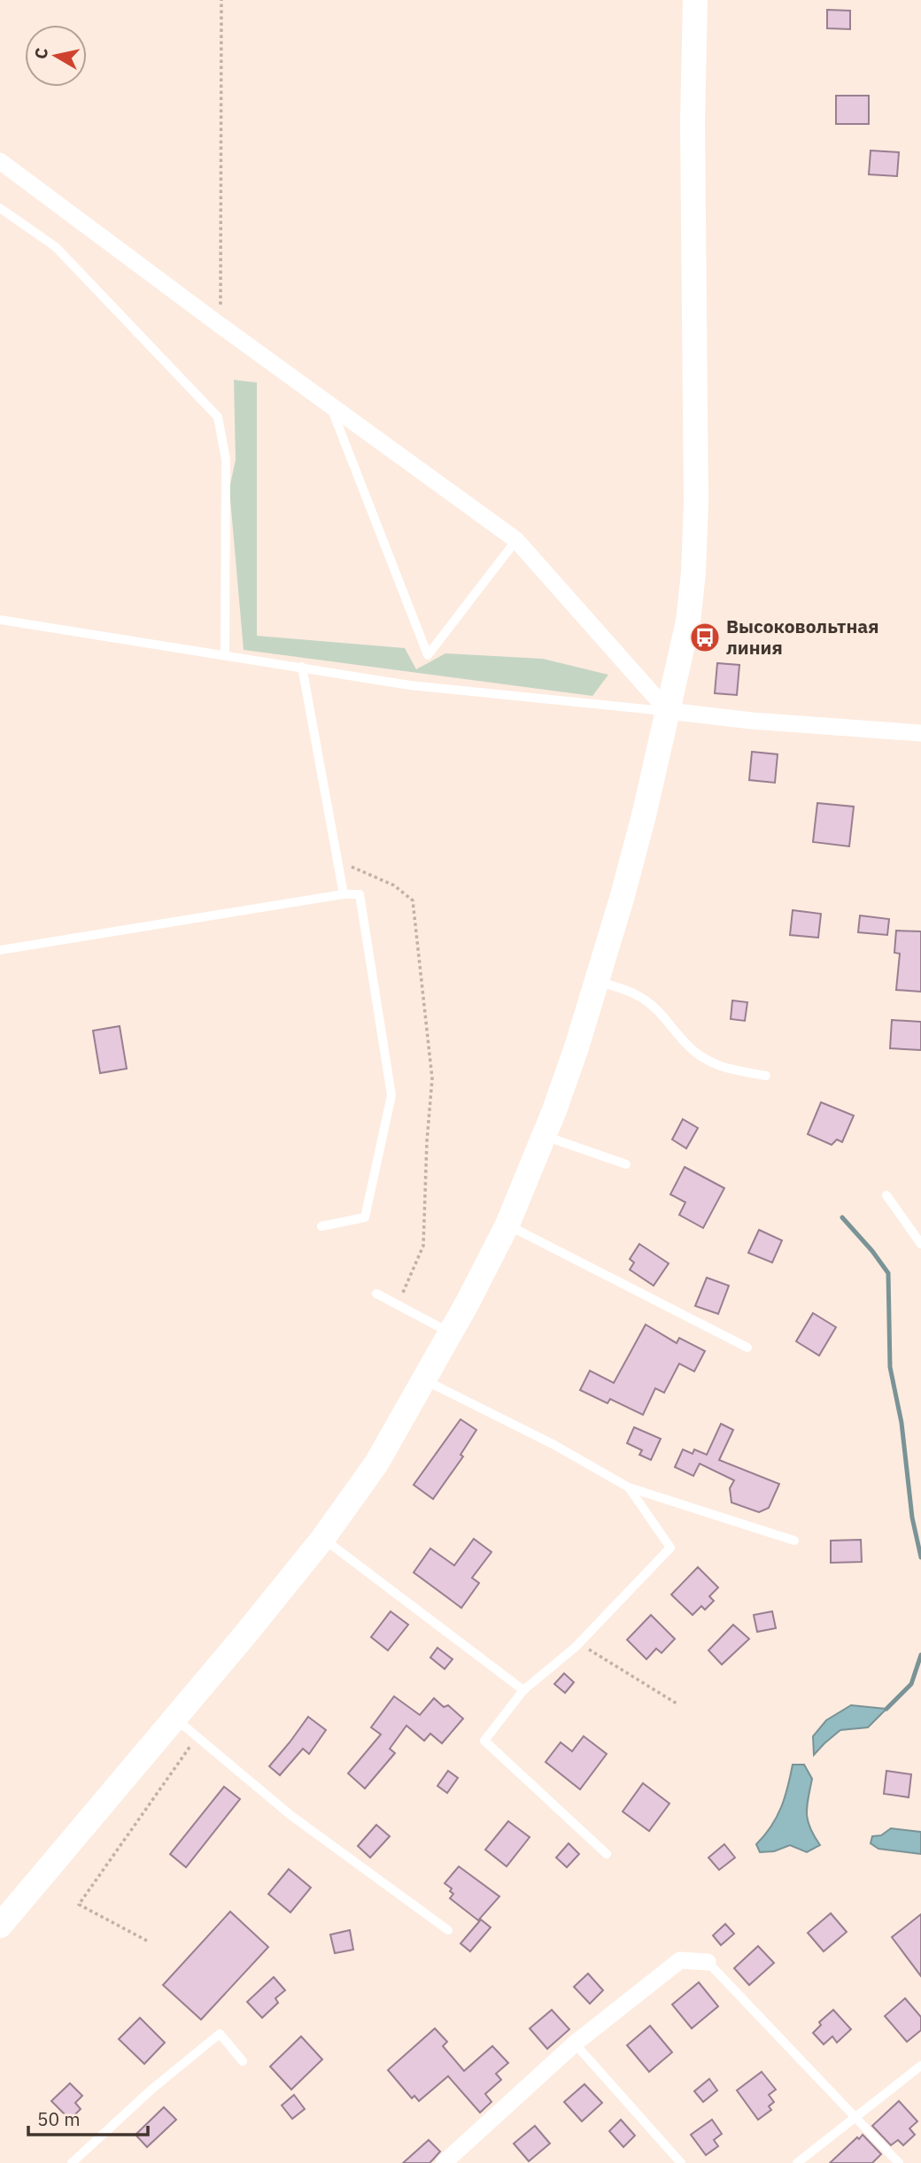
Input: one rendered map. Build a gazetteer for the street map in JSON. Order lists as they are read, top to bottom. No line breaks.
{"places":{"bus stop":["Высоковольтная линия"]},"scale_bar":"50 m","north":"left"}
